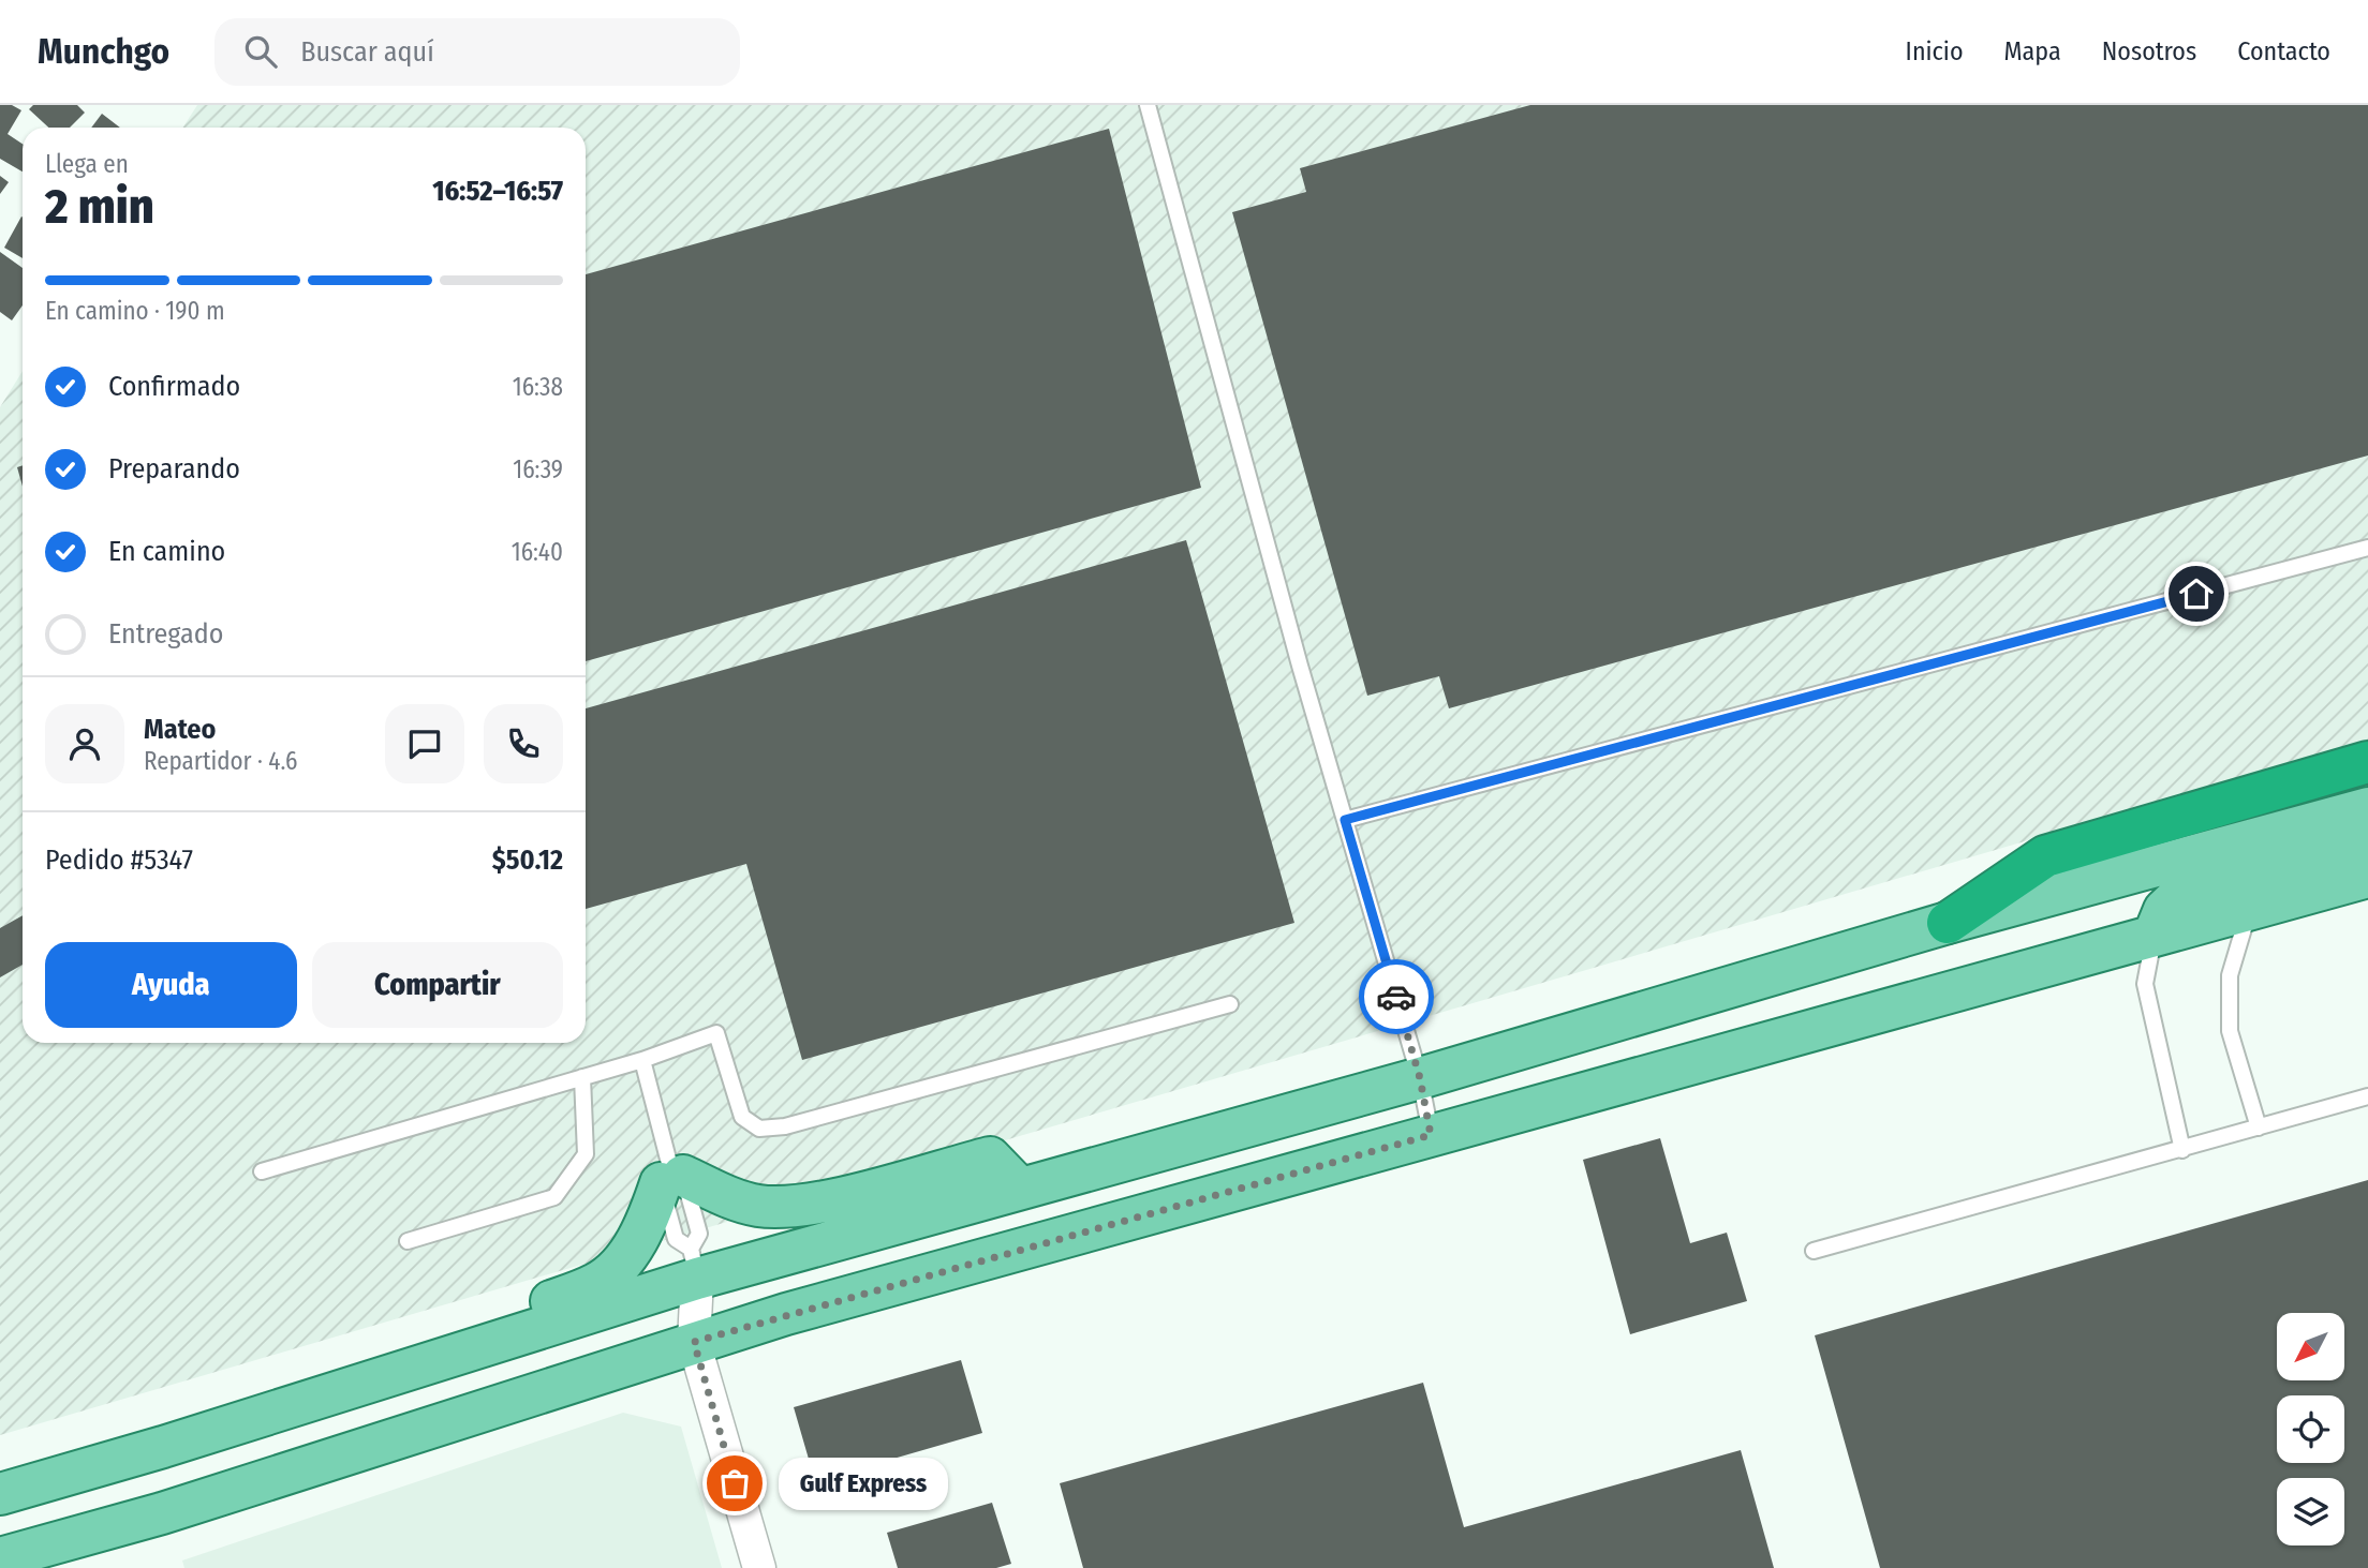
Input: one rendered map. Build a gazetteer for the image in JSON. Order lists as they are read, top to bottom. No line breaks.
{"places":["Gulf Express"],"north":"bottom left","page":{"header":"Munchgo","search":"Buscar aquí","nav":["Inicio","Mapa","Nosotros","Contacto"],"heading":["2 min","Llega en","16:52–16:57"],"panel":["Mateo","Repartidor · 4.6","Pedido #5347","$50.12"],"bar":"En camino · 190 m","list":[["Confirmado","16:38"],["Preparando","16:39"],["En camino","16:40"],"Entregado"],"buttons":["Ayuda","Compartir"],"bubble":"Gulf Express"}}
